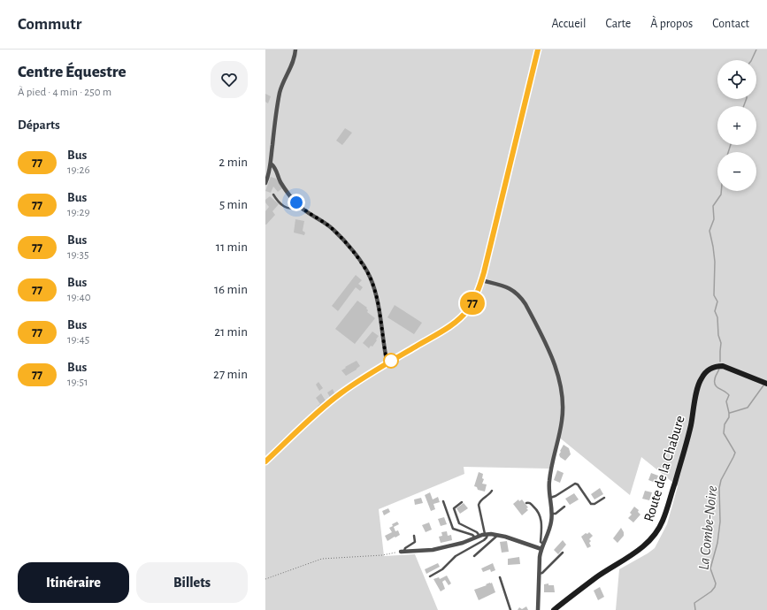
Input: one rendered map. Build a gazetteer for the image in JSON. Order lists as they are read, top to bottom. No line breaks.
{"streets":{"main road":["Route de la Chabure"]},"water":["La Combe-Noire"],"lines":["bus line 77"],"page":{"header":"Commutr","nav":["Accueil","Carte","À propos","Contact"],"heading":[["Centre Équestre","À pied · 4 min · 250 m"],"Départs"],"on_map":"77","map_buttons":["+","−"],"list":[{"mark":"77","name":"Bus","note":"19:26","value":"2 min"},{"mark":"77","name":"Bus","note":"19:29","value":"5 min"},{"mark":"77","name":"Bus","note":"19:35","value":"11 min"},{"mark":"77","name":"Bus","note":"19:40","value":"16 min"},{"mark":"77","name":"Bus","note":"19:45","value":"21 min"},{"mark":"77","name":"Bus","note":"19:51","value":"27 min"}],"buttons":["Itinéraire","Billets"]}}
